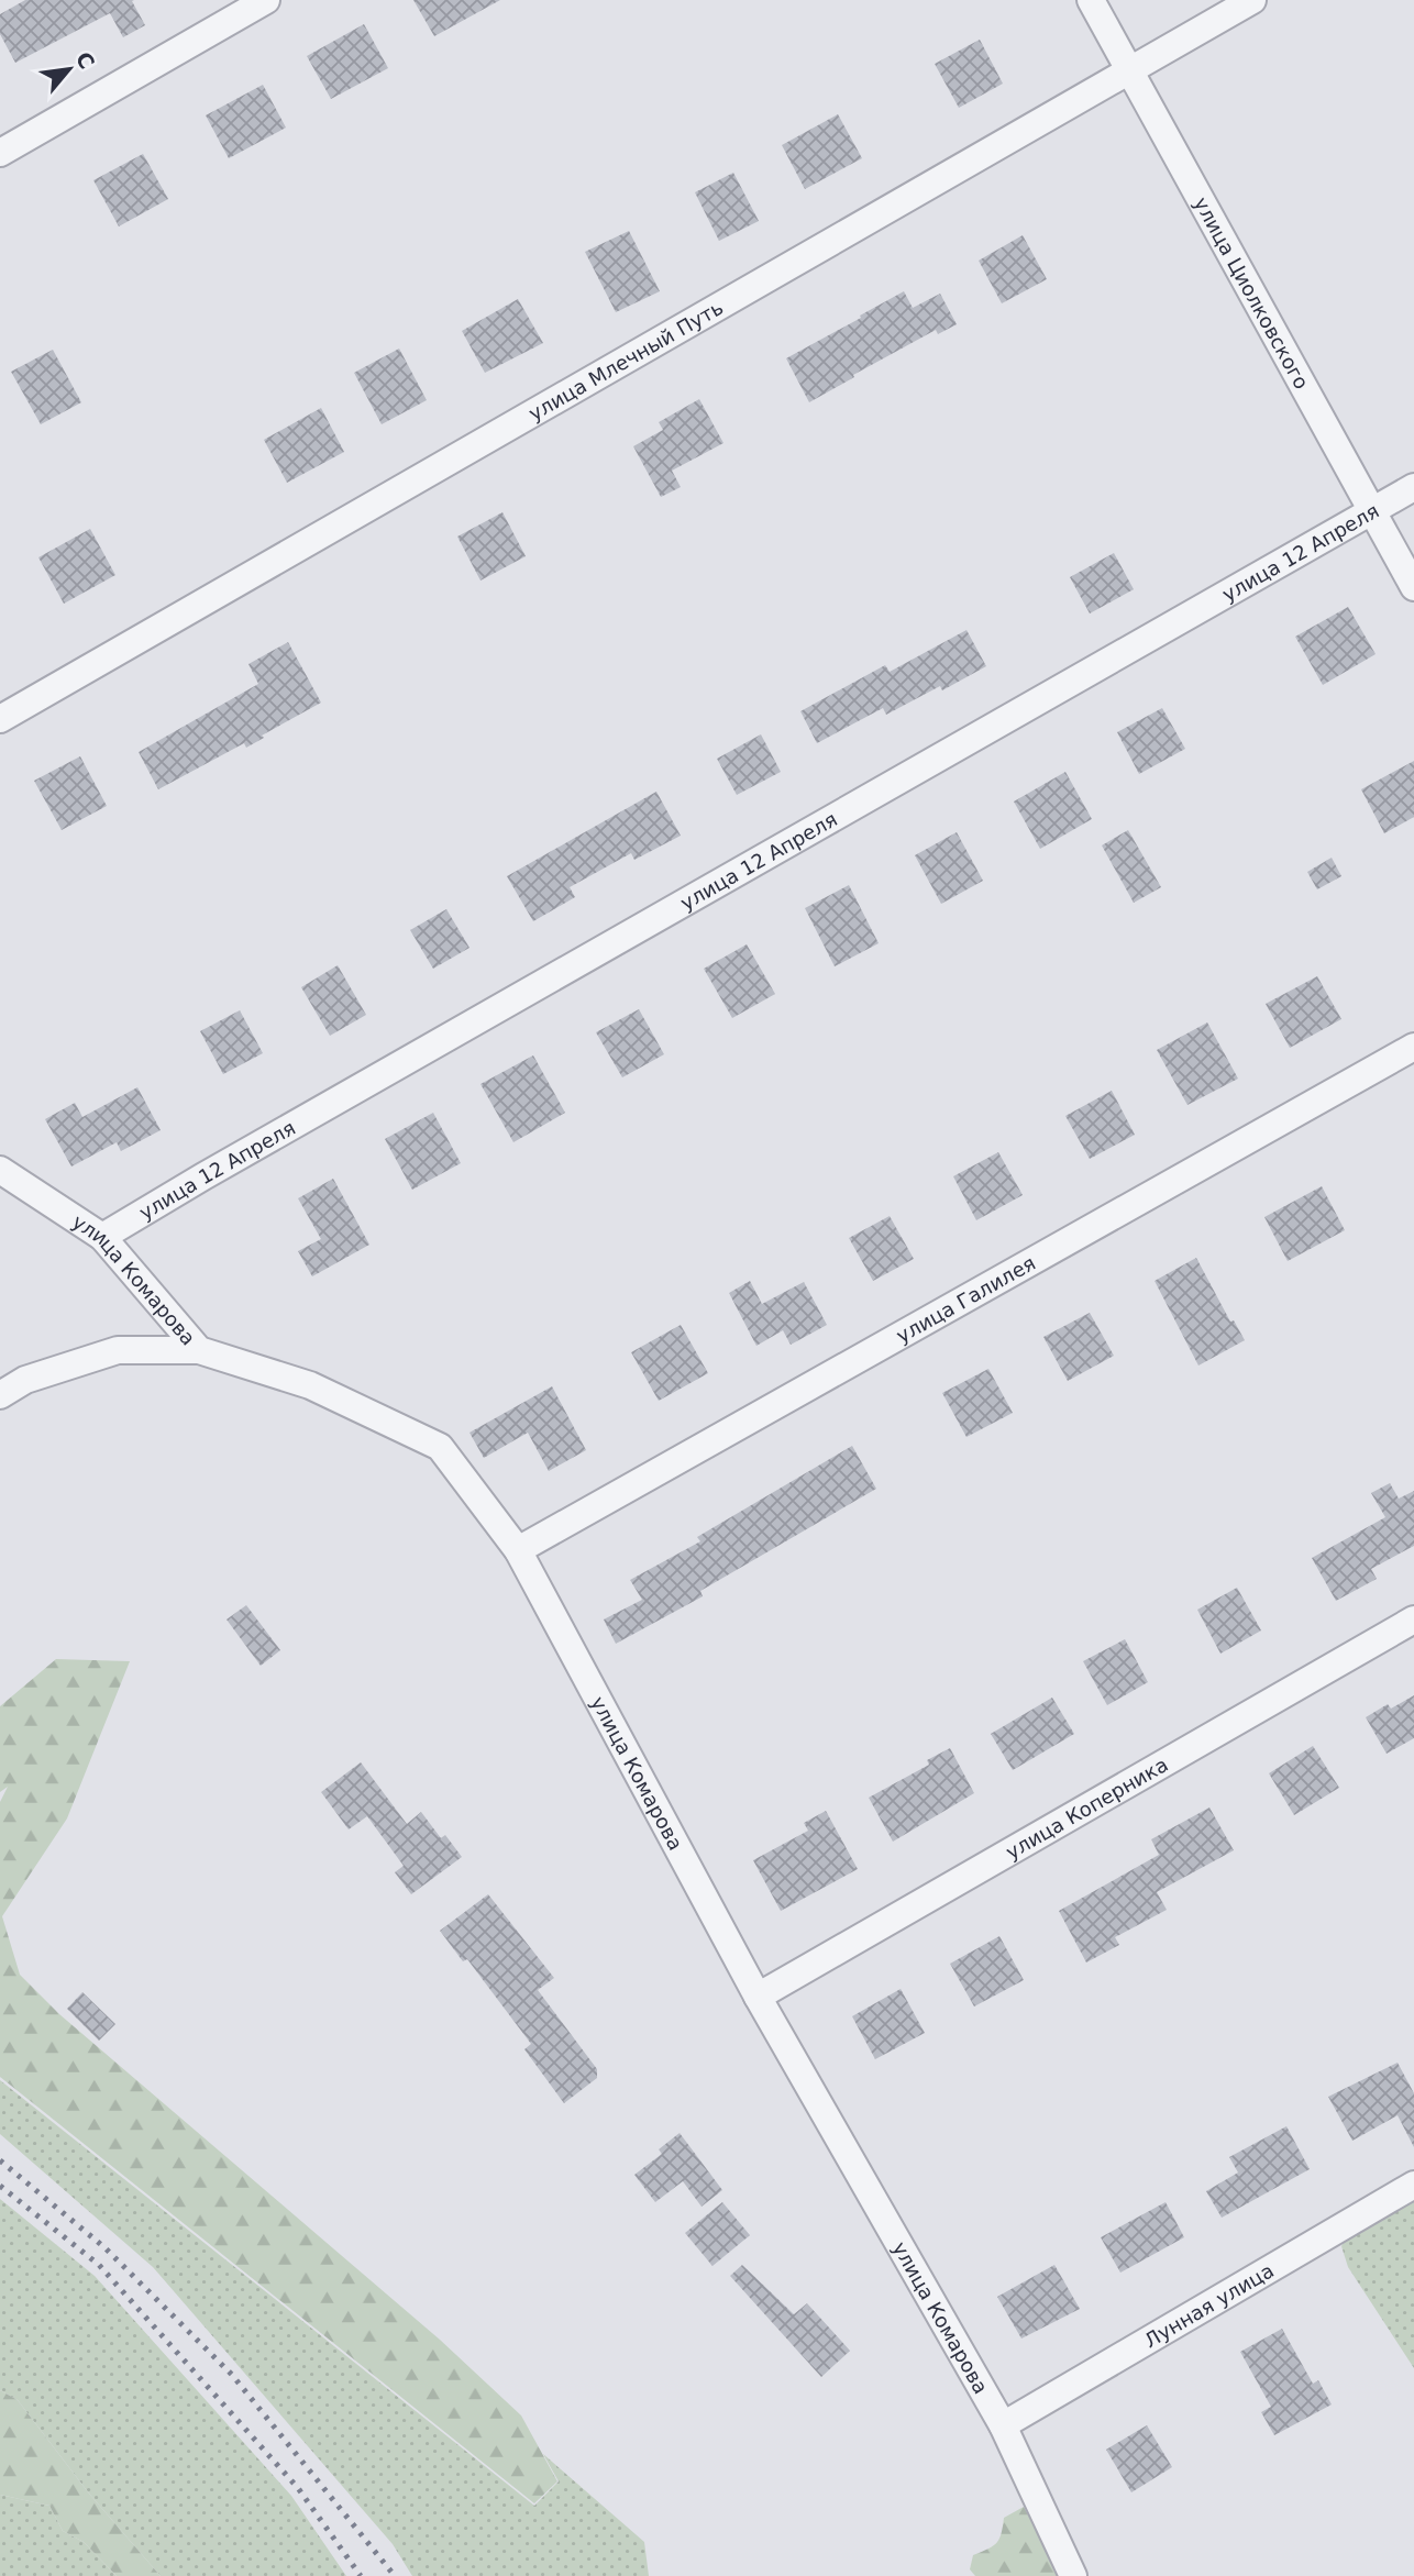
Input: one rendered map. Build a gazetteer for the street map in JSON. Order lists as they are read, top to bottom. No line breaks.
{"streets":{"street":["улица Циолковского","улица Млечный Путь","улица 12 Апреля","улица Комарова","улица Галилея","улица Коперника","Лунная улица"]},"crossings":[["улица Циолковского","улица Млечный Путь"],["улица Циолковского","улица 12 Апреля"],["улица 12 Апреля","улица Комарова"],["улица Комарова","улица Галилея"],["улица Комарова","улица Коперника"],["улица Комарова","Лунная улица"]],"north":"top right"}
